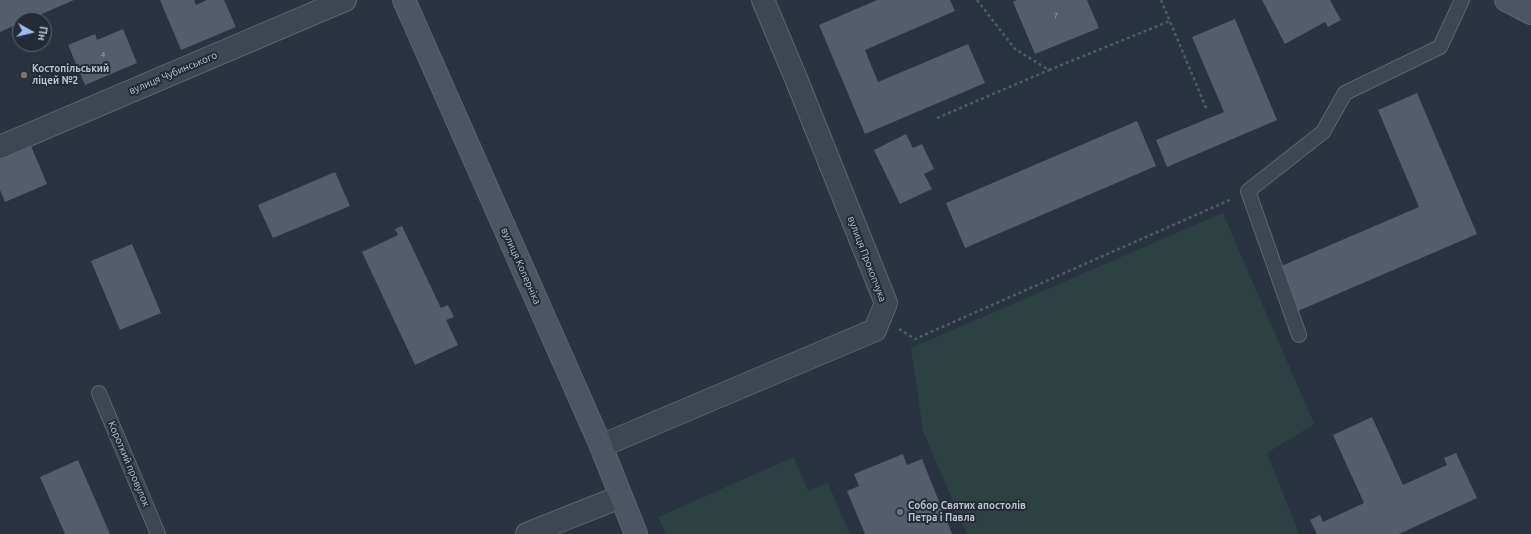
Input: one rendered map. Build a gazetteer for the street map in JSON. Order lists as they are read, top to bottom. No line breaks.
{"streets":{"main road":["вулиця Коперніка"],"street":["вулиця Чубинського","вулиця Прокопчука"],"lane":["Короткий провулок"]},"crossings":[["вулиця Прокопчука","вулиця Коперніка"]],"places":["Костопільський ліцей №2","Собор Святих апостолів Петра і Павла"],"house_numbers":["7","4"],"north":"right"}
